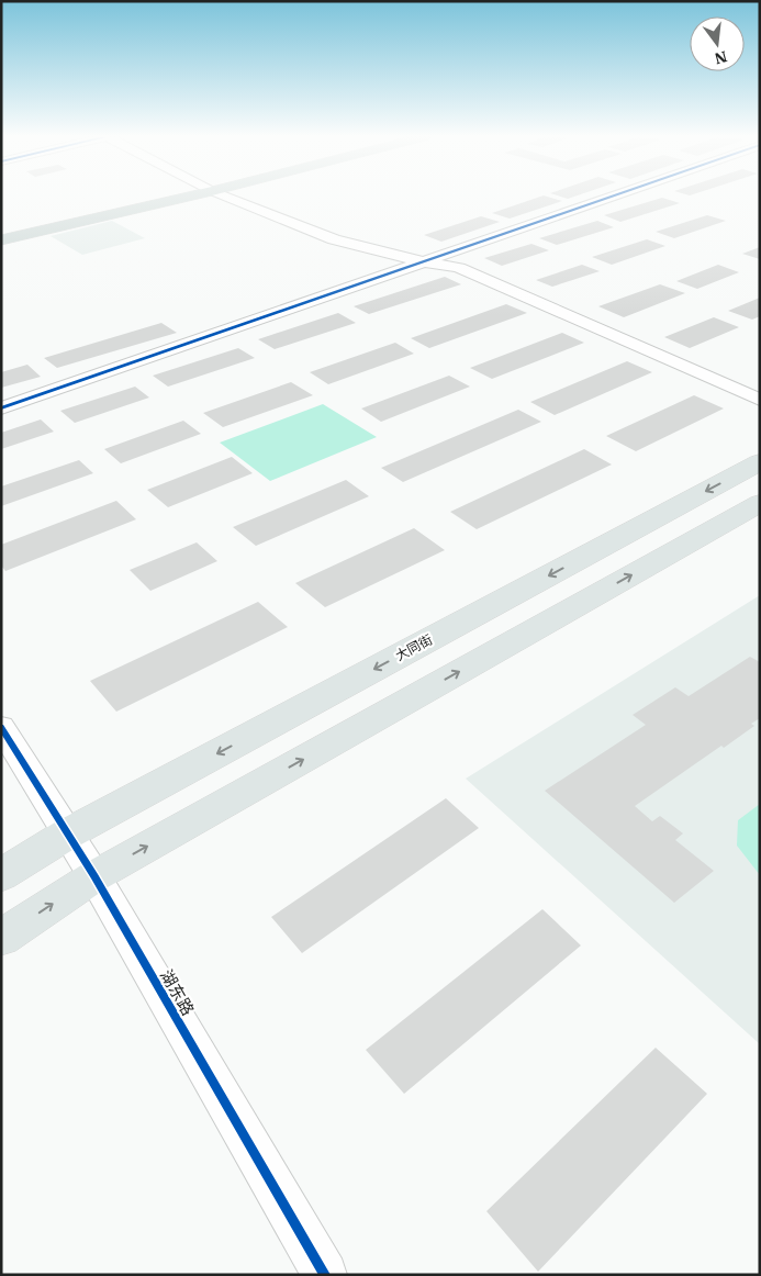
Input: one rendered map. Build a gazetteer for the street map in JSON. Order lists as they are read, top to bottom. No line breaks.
{"streets":{"main road":["大同街"],"street":["湖东路"]},"crossings":[["大同街","湖东路"]],"north":"bottom"}
